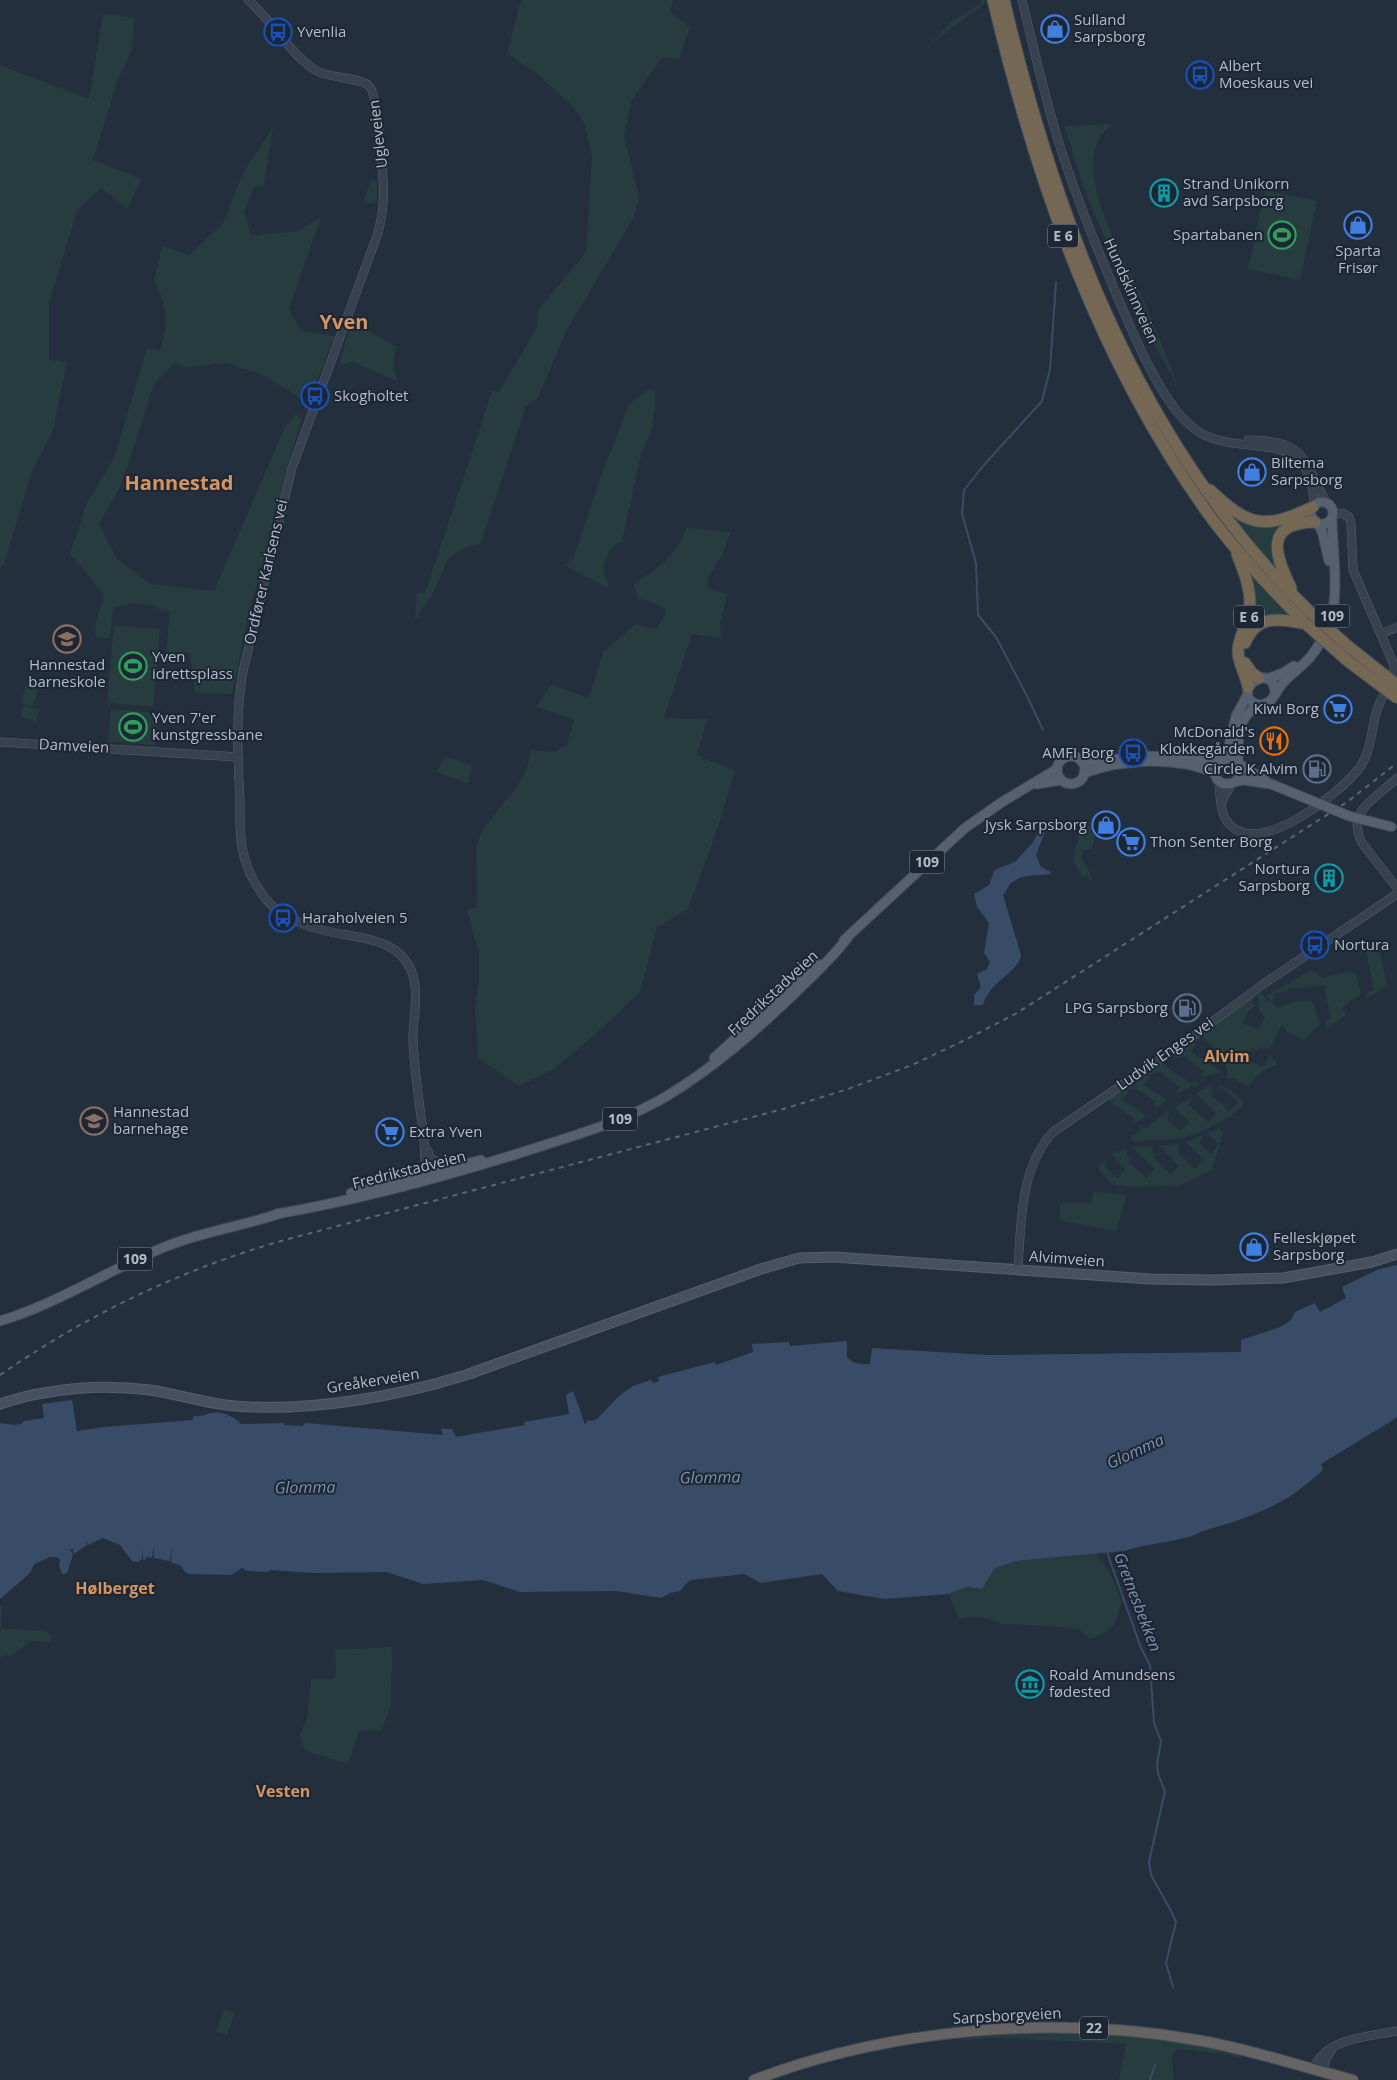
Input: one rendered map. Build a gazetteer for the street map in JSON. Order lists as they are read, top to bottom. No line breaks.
{"streets":{"highway":["E 6","Sarpsborgveien","22"],"main road":["109","Fredrikstadveien","Alvimveien","Greåkerveien"],"street":["Ugleveien","Hundskinnveien","Ordfører Karlsens vei","Damveien","Ludvik Enges vei"]},"crossings":[["Ugleveien","Ordfører Karlsens vei"],["E 6","Hundskinnveien"],["E 6","109"],["Hundskinnveien","109"],["Ordfører Karlsens vei","Damveien"],["Ordfører Karlsens vei","Fredrikstadveien"],["109","Fredrikstadveien"],["Ludvik Enges vei","Alvimveien"],["Alvimveien","Greåkerveien"]],"districts":["Yven","Hannestad","Alvim","Hølberget","Vesten"],"water":["Glomma","Gretnesbekken"],"places":{"shop":["Sulland Sarpsborg","Sparta Frisør","Biltema Sarpsborg","Jysk Sarpsborg","Felleskjøpet Sarpsborg"],"bus stop":["Yvenlia","Albert Moeskaus vei","Skogholtet","AMFI Borg","Haraholveien 5","Nortura"],"building":["Strand Unikorn avd Sarpsborg","Nortura Sarpsborg"],"sports":["Spartabanen","Yven idrettsplass","Yven 7'er kunstgressbane"],"school or university":["Hannestad barneskole","Hannestad barnehage"],"supermarket":["Kiwi Borg","Thon Senter Borg","Extra Yven"],"restaurant":["McDonald's Klokkegården"],"fuel station":["Circle K Alvim","LPG Sarpsborg"],"museum":["Roald Amundsens fødested"]}}
